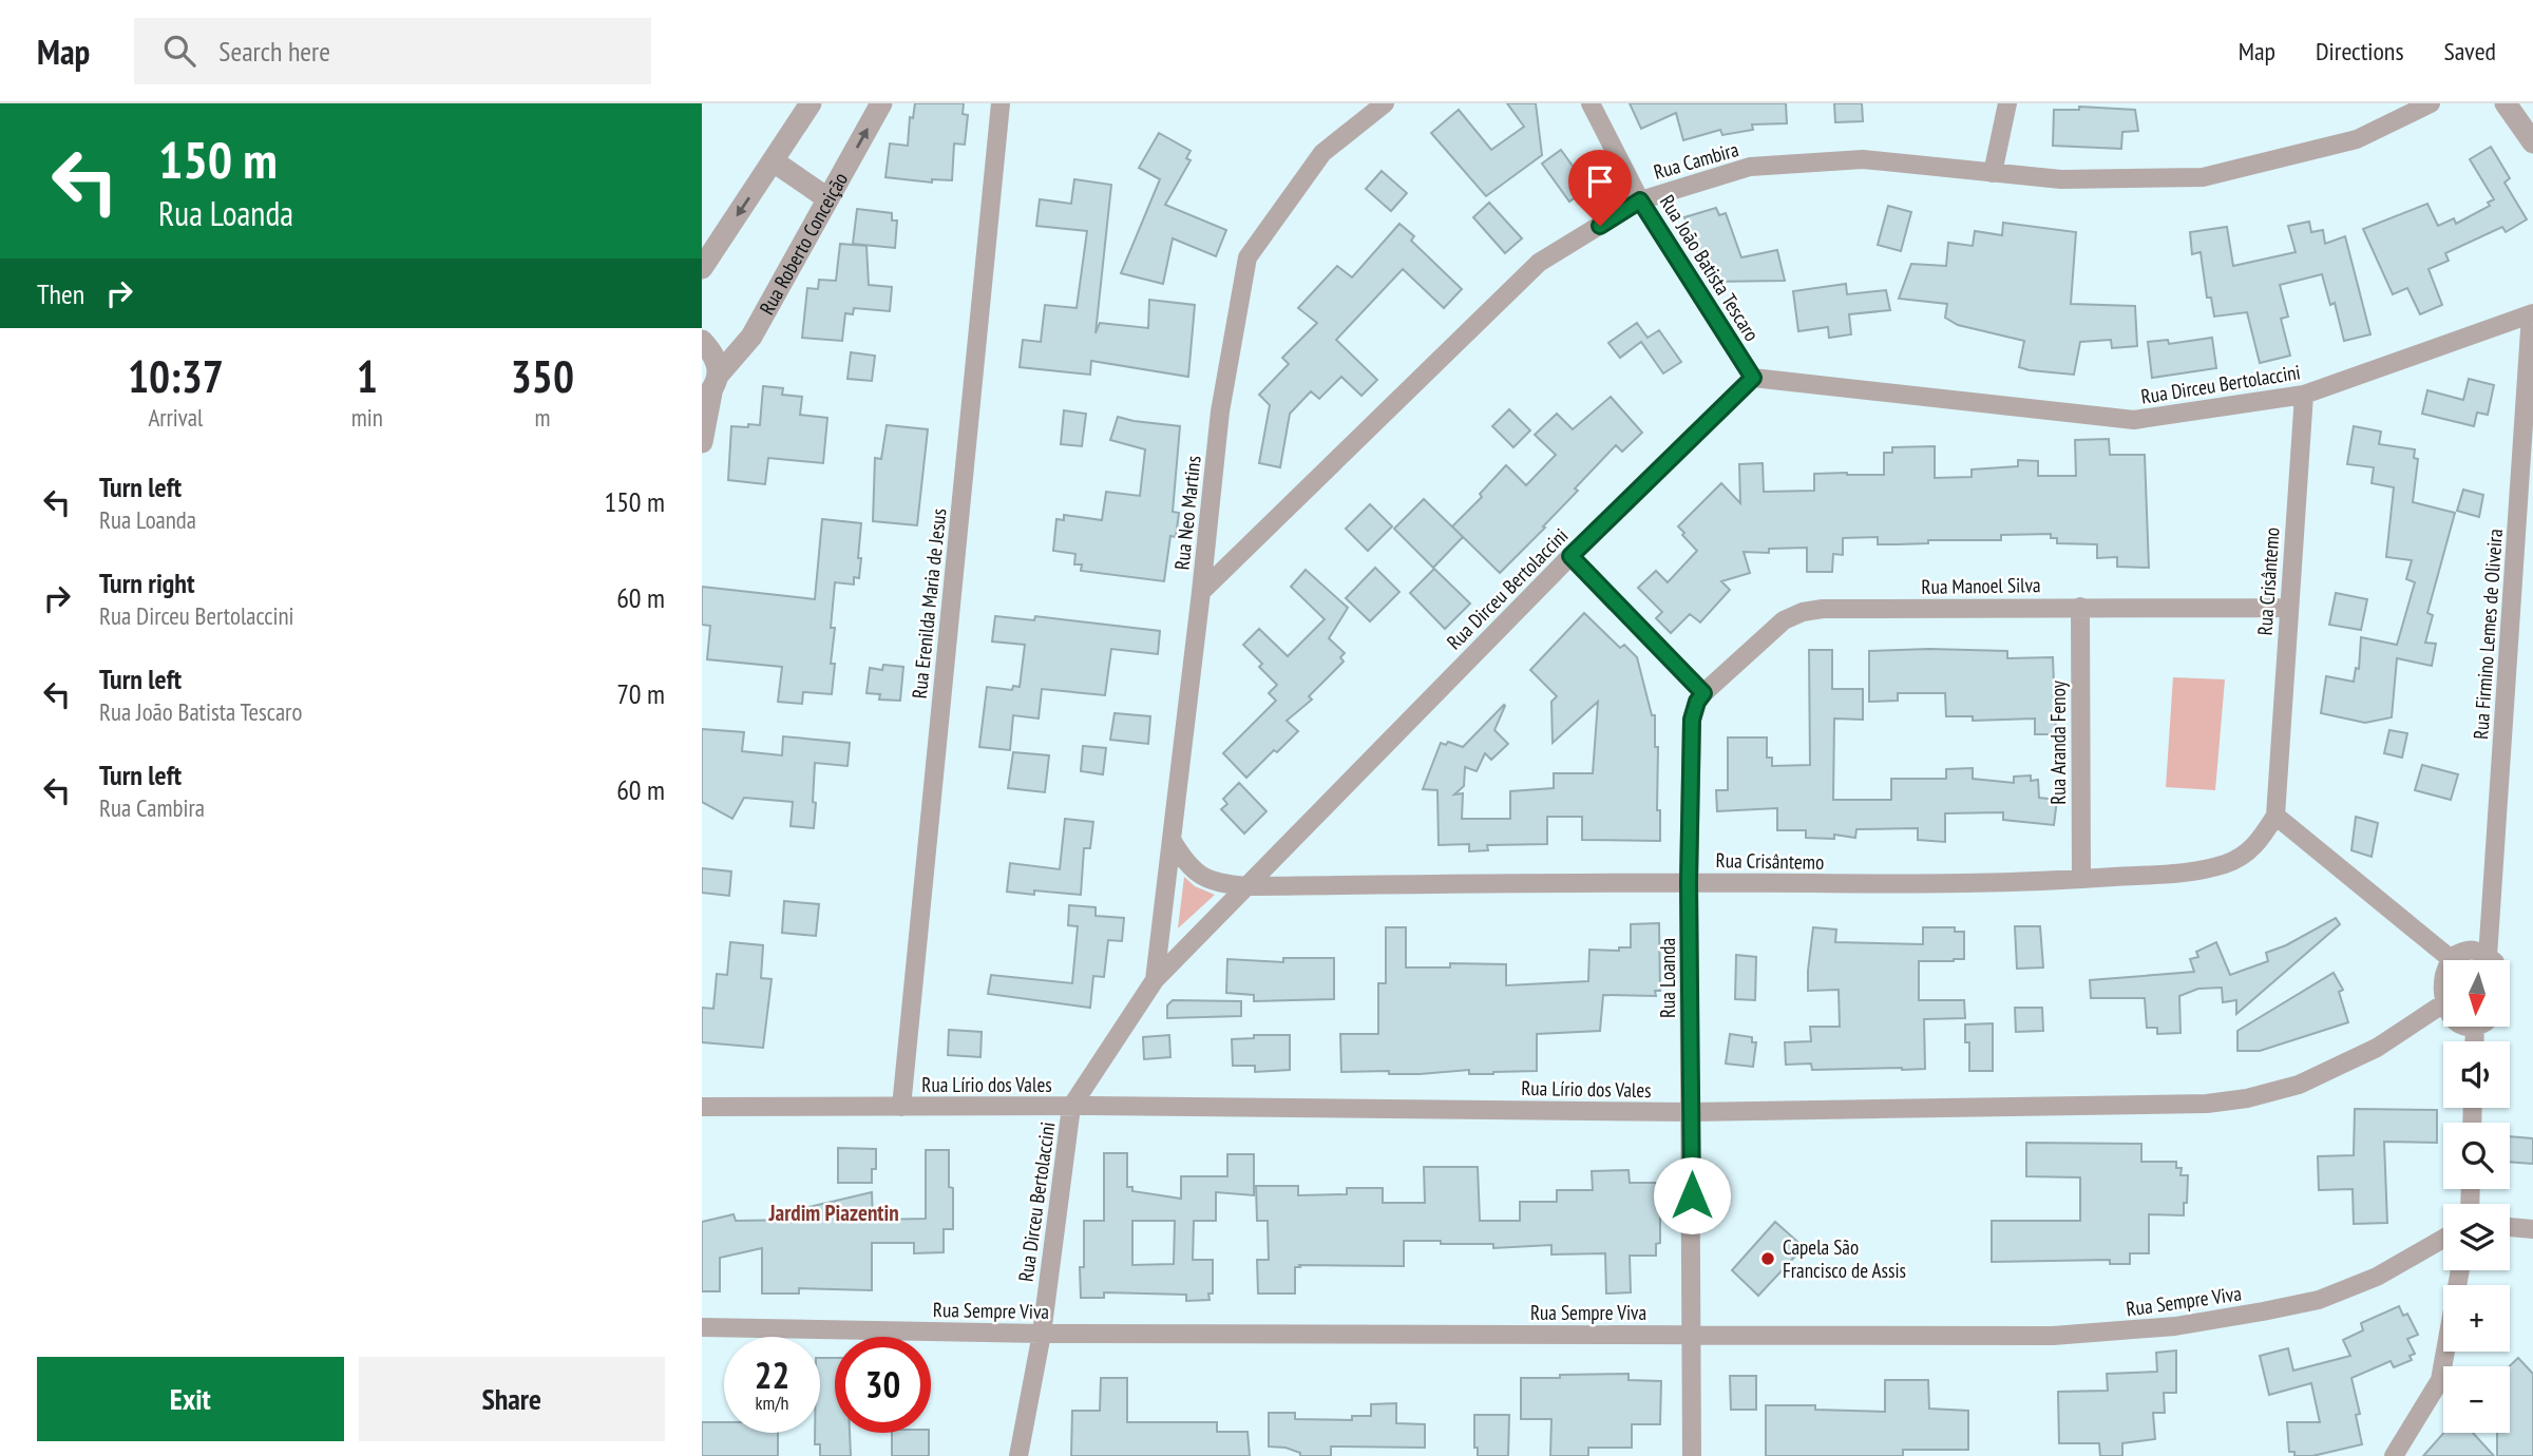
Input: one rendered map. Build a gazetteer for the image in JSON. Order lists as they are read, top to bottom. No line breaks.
{"streets":{"street":["Rua Cambira","Rua Roberto Conceição","Rua João Batista Tescaro","Rua Dirceu Bertolaccini","Rua Neo Martins","Rua Crisântemo","Rua Manoel Silva","Rua Erenilda Maria de Jesus","Rua Firmino Lemes de Oliveira","Rua Aranda Fenoy","Rua Loanda","Rua Lírio dos Vales","Rua Sempre Viva"]},"crossings":[["Rua Cambira","Rua João Batista Tescaro"],["Rua Cambira","Rua Neo Martins"],["Rua João Batista Tescaro","Rua Dirceu Bertolaccini"],["Rua Dirceu Bertolaccini","Rua Neo Martins"],["Rua Dirceu Bertolaccini","Rua Crisântemo"],["Rua Dirceu Bertolaccini","Rua Firmino Lemes de Oliveira"],["Rua Dirceu Bertolaccini","Rua Lírio dos Vales"],["Rua Dirceu Bertolaccini","Rua Sempre Viva"],["Rua Neo Martins","Rua Crisântemo"],["Rua Crisântemo","Rua Manoel Silva"],["Rua Crisântemo","Rua Aranda Fenoy"],["Rua Crisântemo","Rua Loanda"],["Rua Manoel Silva","Rua Aranda Fenoy"],["Rua Manoel Silva","Rua Loanda"],["Rua Erenilda Maria de Jesus","Rua Lírio dos Vales"],["Rua Loanda","Rua Lírio dos Vales"],["Rua Loanda","Rua Sempre Viva"]],"districts":["Jardim Piazentin"],"places":["Capela São Francisco de Assis"],"north":"bottom","page":{"header":"Map","search":"Search here","nav":["Map","Directions","Saved"],"turn":["150 m","Rua Loanda"],"then":"Then","eta":["10:37","Arrival","1","min","350","m"],"list":[{"name":"Turn left","note":"Rua Loanda","value":"150 m"},{"name":"Turn right","note":"Rua Dirceu Bertolaccini","value":"60 m"},{"name":"Turn left","note":"Rua João Batista Tescaro","value":"70 m"},{"name":"Turn left","note":"Rua Cambira","value":"60 m"}],"map_buttons":["+","−"],"speed":"22 km/h","limit":"30","buttons":["Exit","Share"]}}
